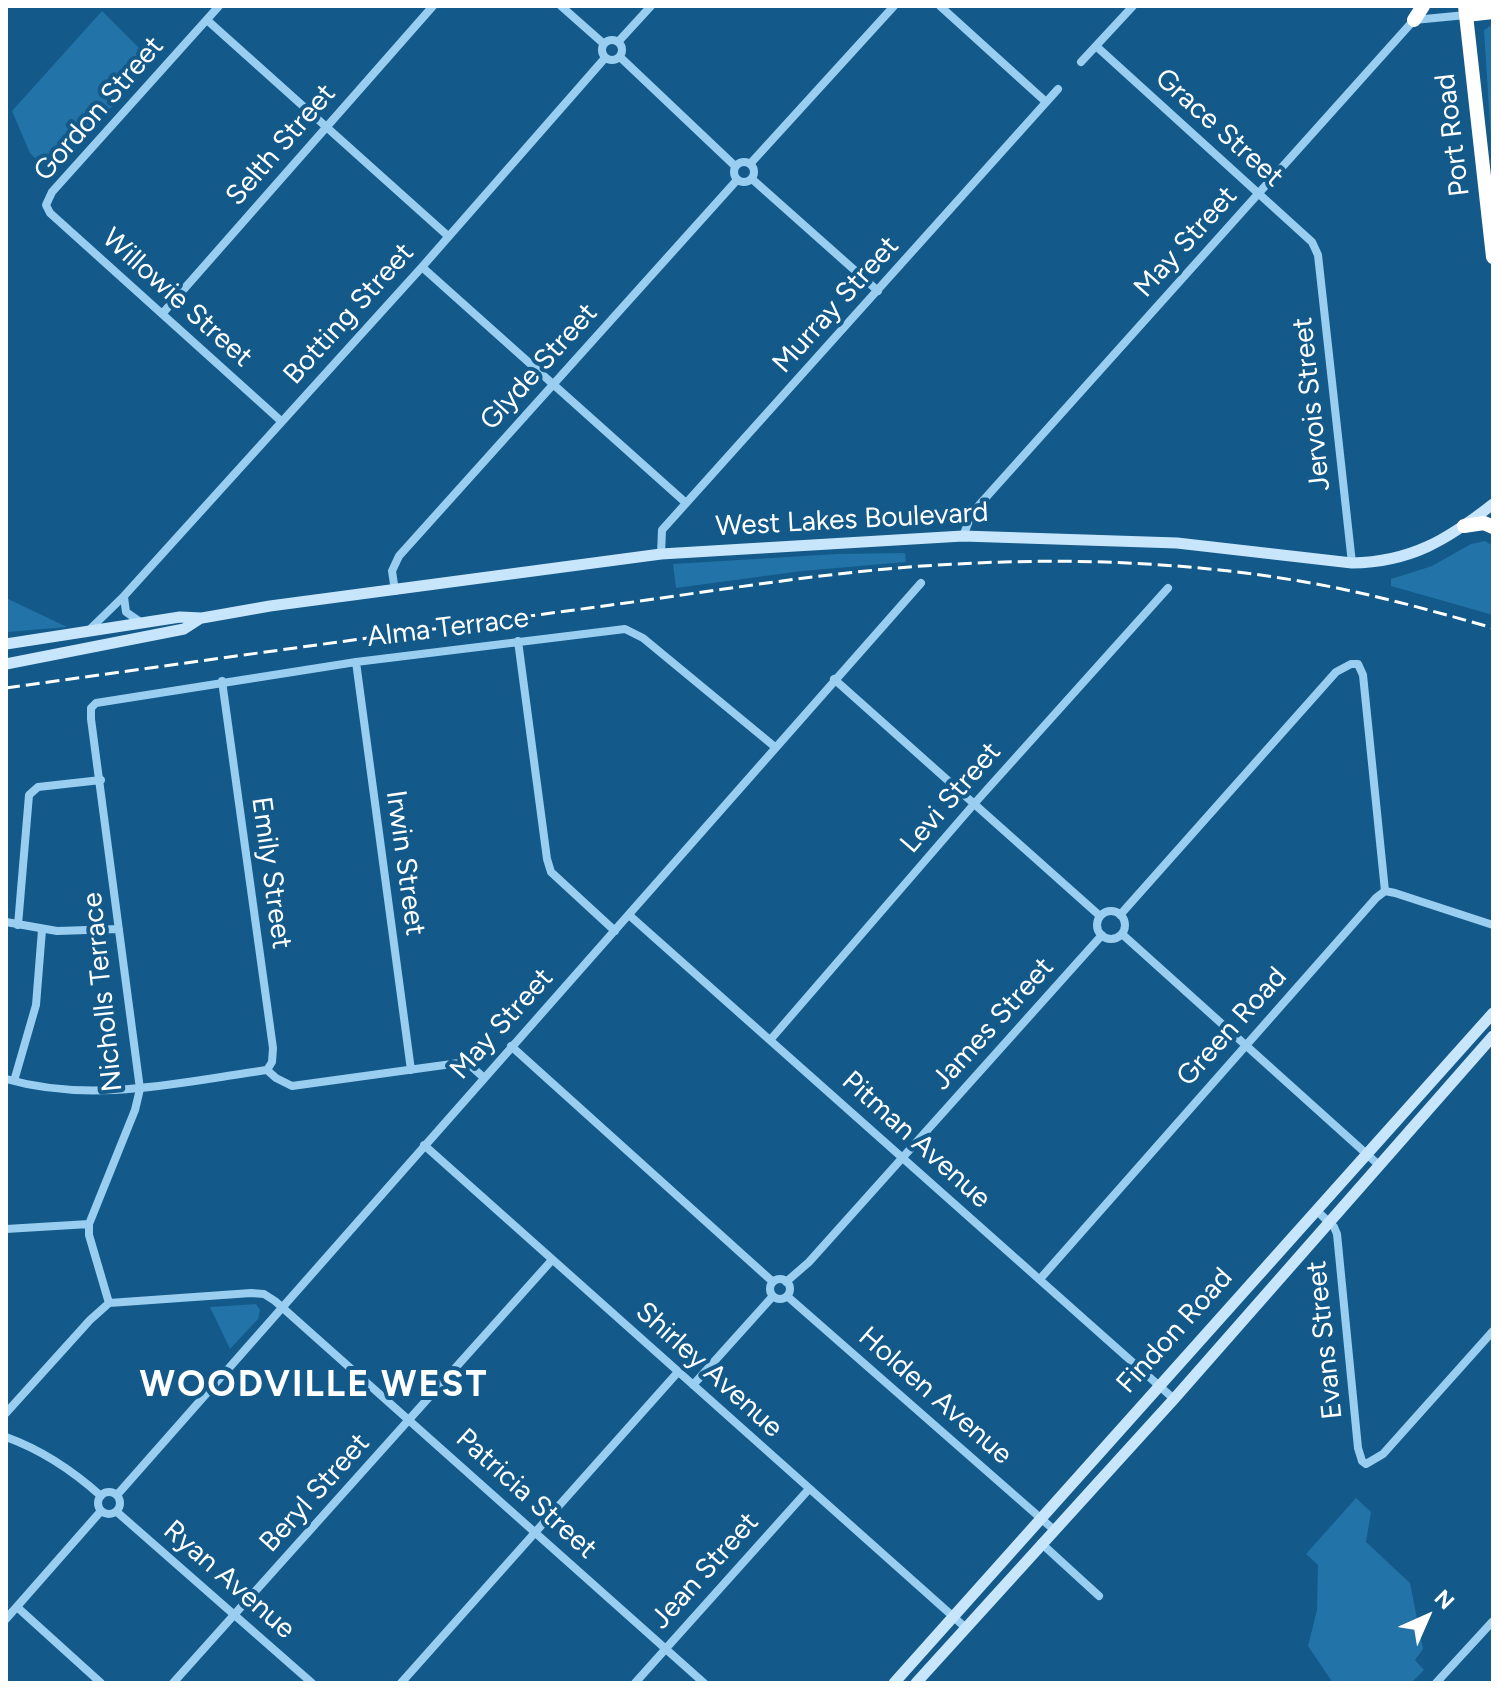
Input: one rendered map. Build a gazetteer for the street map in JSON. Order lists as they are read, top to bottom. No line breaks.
{"streets":{"highway":["Port Road"],"main road":["West Lakes Boulevard","Findon Road"],"street":["Gordon Street","Grace Street","Selth Street","May Street","Willowie Street","Murray Street","Botting Street","Glyde Street","Jervois Street","Alma Terrace","Levi Street","Irwin Street","Emily Street","Nicholls Terrace","James Street","Green Road","Pitman Avenue","Evans Street","Shirley Avenue","Holden Avenue","Beryl Street","Patricia Street","Jean Street","Ryan Avenue"]},"crossings":[["Gordon Street","Willowie Street"],["Grace Street","May Street"],["Grace Street","Jervois Street"],["Selth Street","Willowie Street"],["May Street","West Lakes Boulevard"],["May Street","Alma Terrace"],["May Street","Pitman Avenue"],["May Street","Shirley Avenue"],["May Street","Patricia Street"],["May Street","Ryan Avenue"],["Willowie Street","Botting Street"],["Murray Street","West Lakes Boulevard"],["Botting Street","West Lakes Boulevard"],["Glyde Street","West Lakes Boulevard"],["Jervois Street","West Lakes Boulevard"],["Alma Terrace","Irwin Street"],["Alma Terrace","Emily Street"],["Alma Terrace","Nicholls Terrace"],["Levi Street","Pitman Avenue"],["James Street","Pitman Avenue"],["James Street","Holden Avenue"],["Green Road","Pitman Avenue"],["Pitman Avenue","Findon Road"],["Findon Road","Evans Street"],["Findon Road","Shirley Avenue"],["Findon Road","Holden Avenue"],["Shirley Avenue","Beryl Street"],["Shirley Avenue","Jean Street"],["Beryl Street","Patricia Street"],["Beryl Street","Ryan Avenue"],["Patricia Street","Jean Street"]],"districts":["WOODVILLE WEST"],"north":"top right"}
